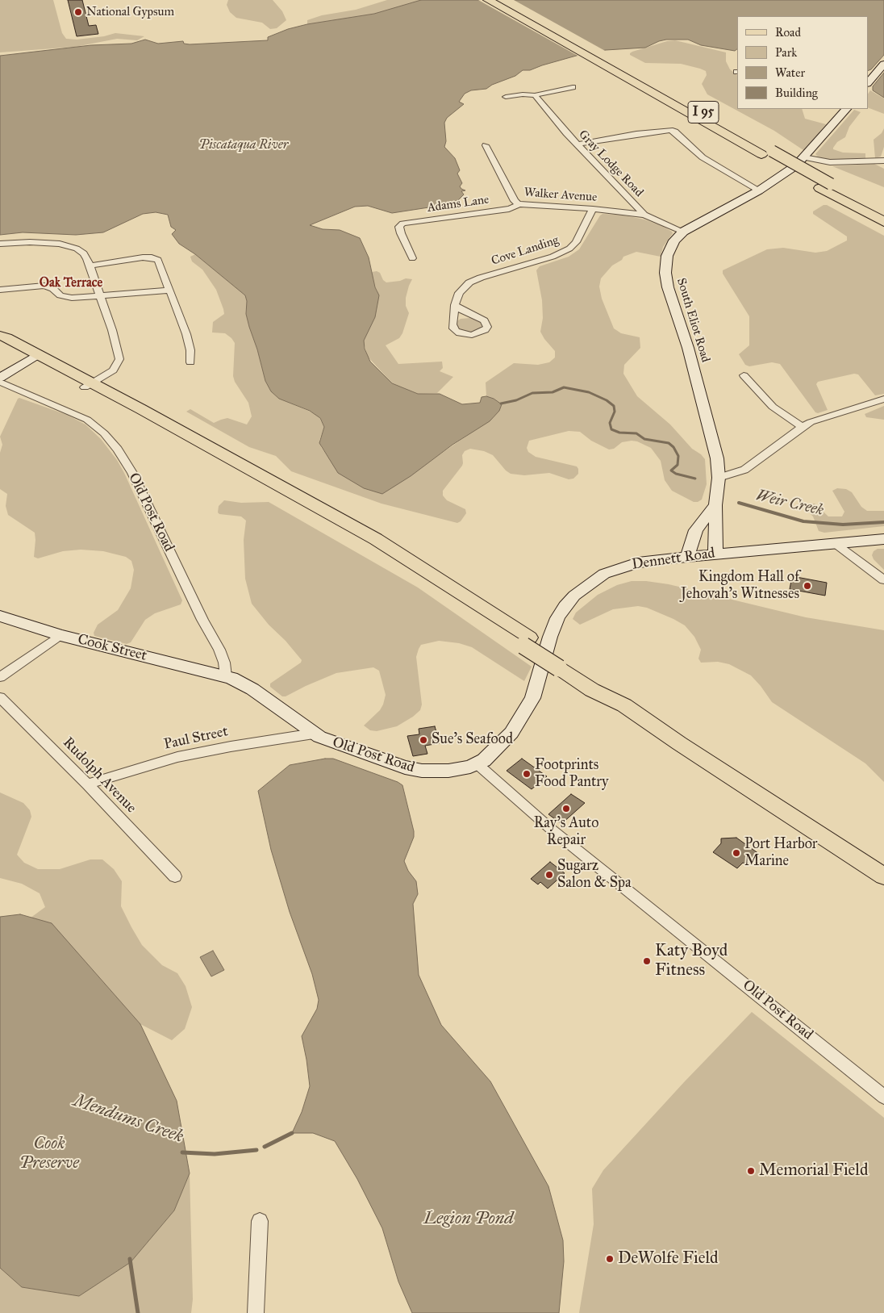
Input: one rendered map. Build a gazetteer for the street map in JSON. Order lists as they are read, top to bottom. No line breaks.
{"streets":{"highway":["I 95"],"main road":["South Eliot Road","Old Post Road","Dennett Road","Cook Street"],"street":["Gray Lodge Road","Walker Avenue","Adams Lane","Cove Landing","Paul Street","Rudolph Avenue"]},"crossings":[["Gray Lodge Road","Walker Avenue"],["Gray Lodge Road","South Eliot Road"],["Walker Avenue","Adams Lane"],["Walker Avenue","Cove Landing"],["South Eliot Road","Dennett Road"],["Old Post Road","Dennett Road"],["Old Post Road","Cook Street"],["Old Post Road","Paul Street"],["Paul Street","Rudolph Avenue"]],"districts":["Oak Terrace"],"water":["Piscataqua River","Weir Creek","Mendums Creek","Legion Pond"],"parks":["Cook Preserve"],"places":["National Gypsum","Kingdom Hall of Jehovah’s Witnesses","Sue's Seafood","Footprints Food Pantry","Ray's Auto Repair","Port Harbor Marine","Sugarz Salon & Spa","Katy Boyd Fitness","Memorial Field","DeWolfe Field"],"legend":["Road","Park","Water","Building"]}
